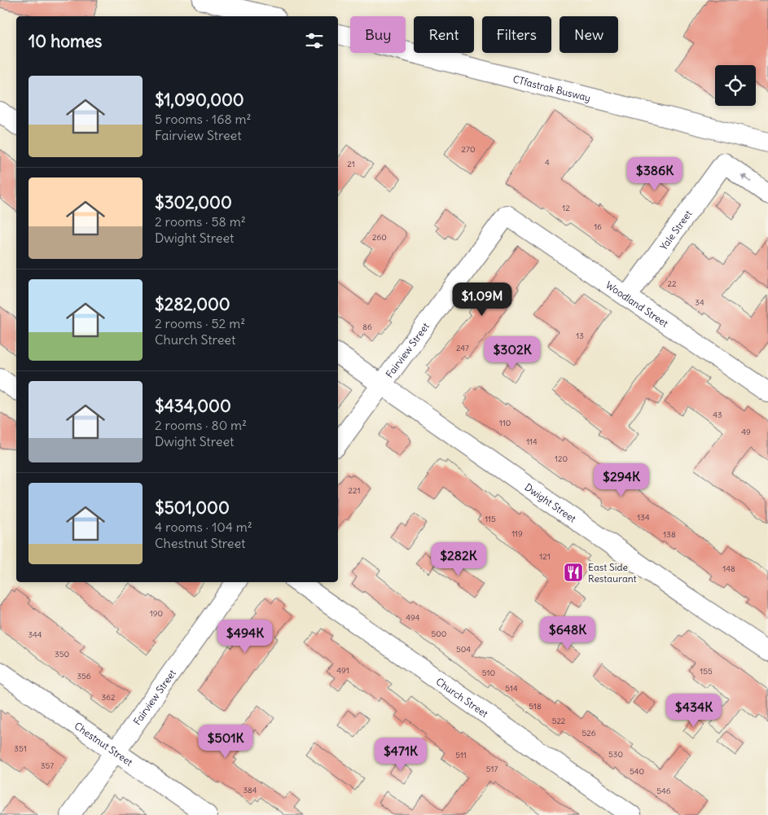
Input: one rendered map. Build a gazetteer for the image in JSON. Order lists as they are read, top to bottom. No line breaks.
{"streets":{"street":["CTfastrak Busway","Yale Street","Woodland Street","Fairview Street","Dwight Street","Church Street","Chestnut Street"]},"crossings":[["Yale Street","Woodland Street"],["Woodland Street","Fairview Street"],["Fairview Street","Dwight Street"],["Fairview Street","Chestnut Street"]],"places":{"restaurant":["East Side Restaurant"]},"house_numbers":["270","4","21","12","16","260","22","34","86","13","247","43","110","49","114","120","221","134","115","119","138","121","148","190","494","500","344","504","350","491","155","510","356","514","362","518","522","526","351","530","511","357","517","540","384","546"],"page":{"chip":["Buy","Rent","Filters","New"],"heading":"10 homes","list":[{"name":"$1,090,000","note":"5 rooms · 168 m² · Fairview Street"},{"name":"$302,000","note":"2 rooms · 58 m² · Dwight Street"},{"name":"$282,000","note":"2 rooms · 52 m² · Church Street"},{"name":"$434,000","note":"2 rooms · 80 m² · Dwight Street"},{"name":"$501,000","note":"4 rooms · 104 m² · Chestnut Street"}],"price":["$386K","$1.09M","$302K","$294K","$282K","$648K","$494K","$434K","$501K","$471K"]}}
